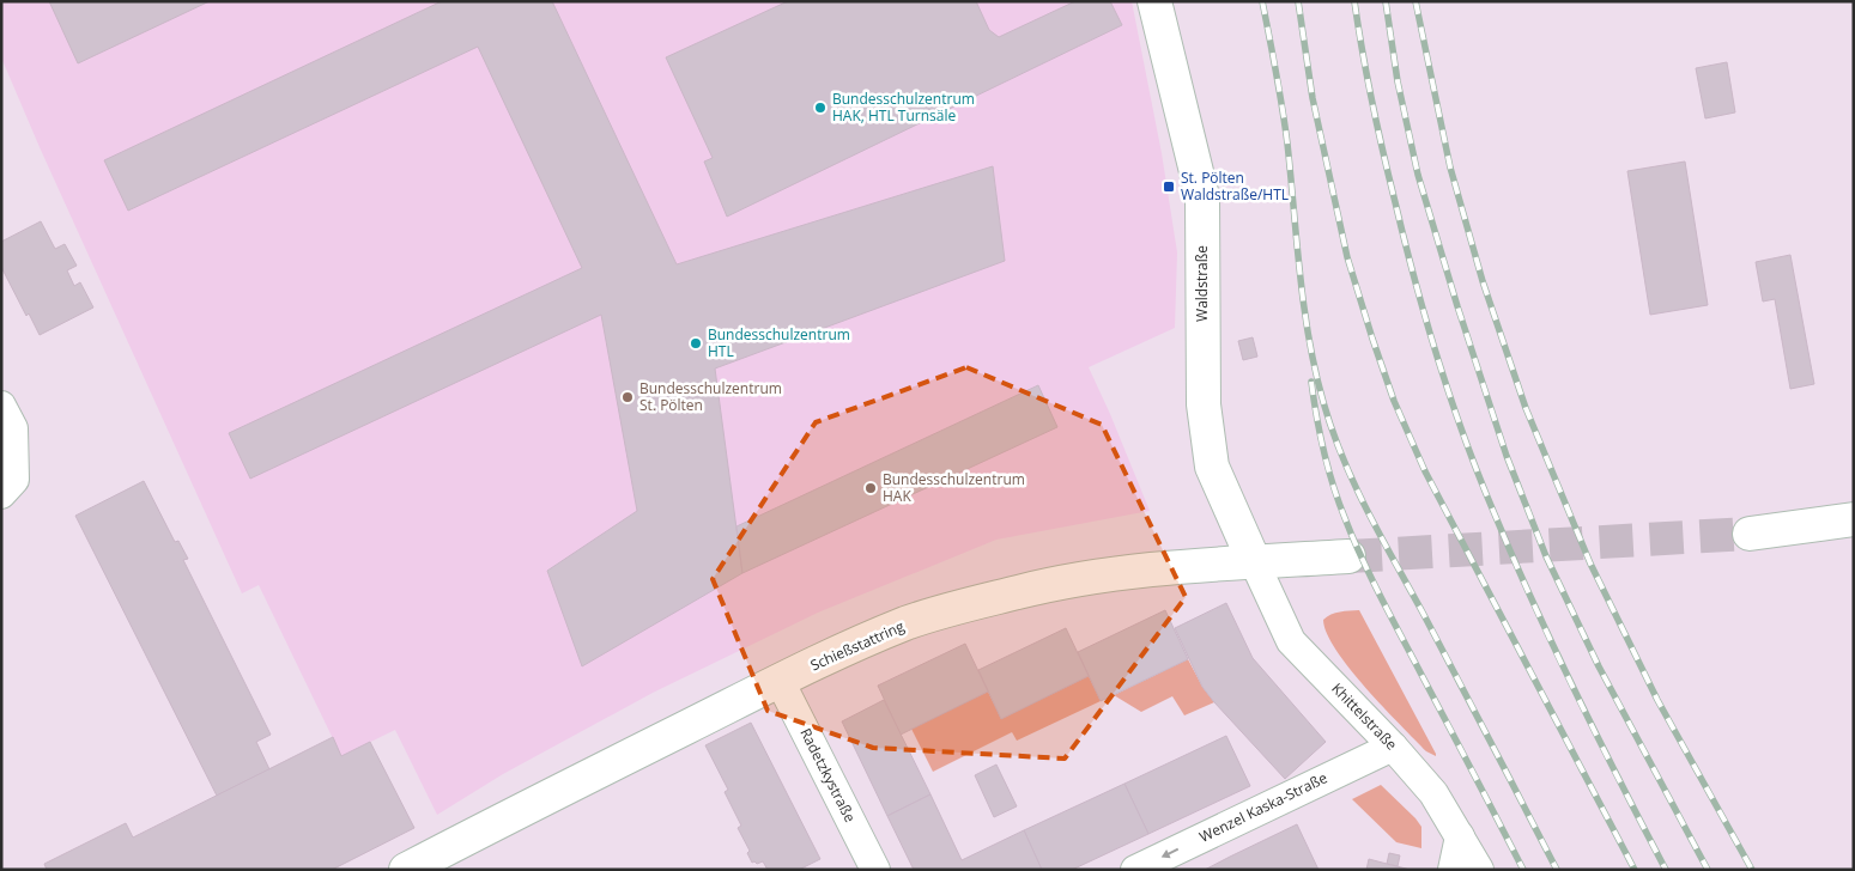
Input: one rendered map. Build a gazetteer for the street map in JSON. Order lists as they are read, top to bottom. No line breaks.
{"streets":{"main road":["Waldstraße","Schießstattring"],"street":["Khittelstraße","Radetzkystraße","Wenzel Kaska-Straße"]},"crossings":[["Waldstraße","Schießstattring"],["Waldstraße","Khittelstraße"],["Schießstattring","Khittelstraße"],["Schießstattring","Radetzkystraße"],["Khittelstraße","Wenzel Kaska-Straße"]],"one_way":["Wenzel Kaska-Straße"],"places":{"other":["Bundesschulzentrum HAK, HTL Turnsäle","Bundesschulzentrum HTL","Bundesschulzentrum St. Pölten","Bundesschulzentrum HAK"],"transit":["St. Pölten Waldstraße/HTL"]}}
